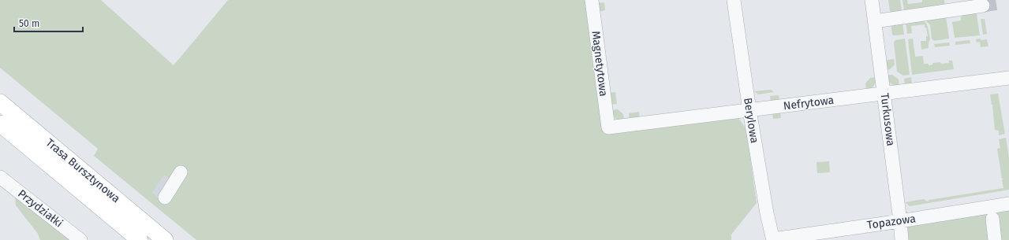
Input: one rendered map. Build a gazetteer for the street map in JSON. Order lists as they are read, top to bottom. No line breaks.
{"streets":{"main road":["Trasa Bursztynowa"],"street":["Magnetytowa","Nefrytowa","Turkusowa","Berylowa","Przydziałki","Topazowa"]},"crossings":[["Magnetytowa","Nefrytowa"],["Nefrytowa","Turkusowa"],["Nefrytowa","Berylowa"],["Turkusowa","Topazowa"],["Berylowa","Topazowa"]],"scale_bar":"50 m"}
